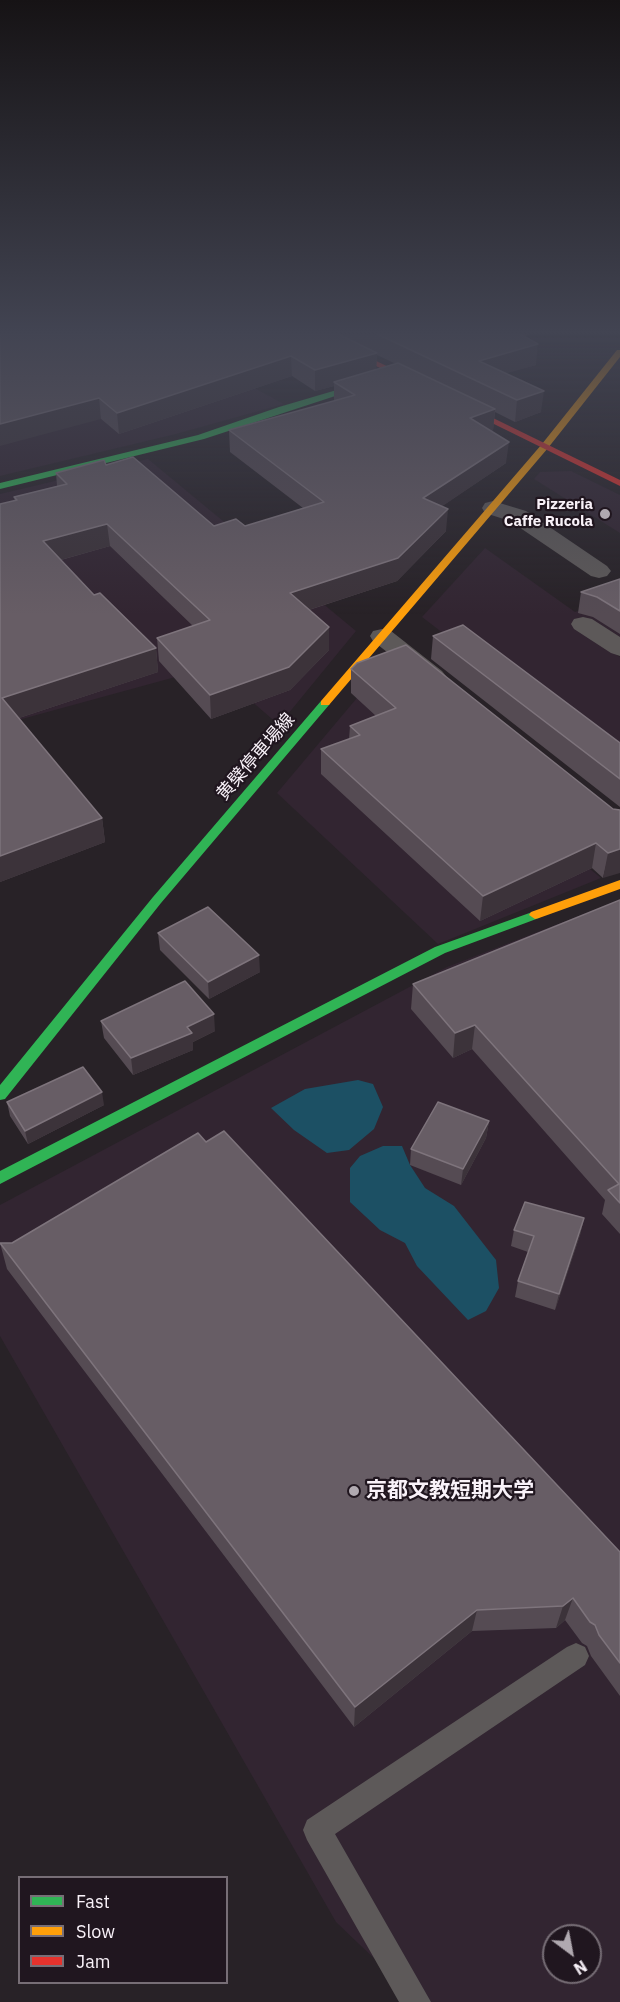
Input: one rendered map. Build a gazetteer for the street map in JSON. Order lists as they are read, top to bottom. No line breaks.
{"streets":{"main road":["黄檗停車場線"]},"places":["Pizzeria Caffe Rucola","京都文教短期大学"],"legend":["Fast","Slow","Jam"],"north":"bottom right"}
